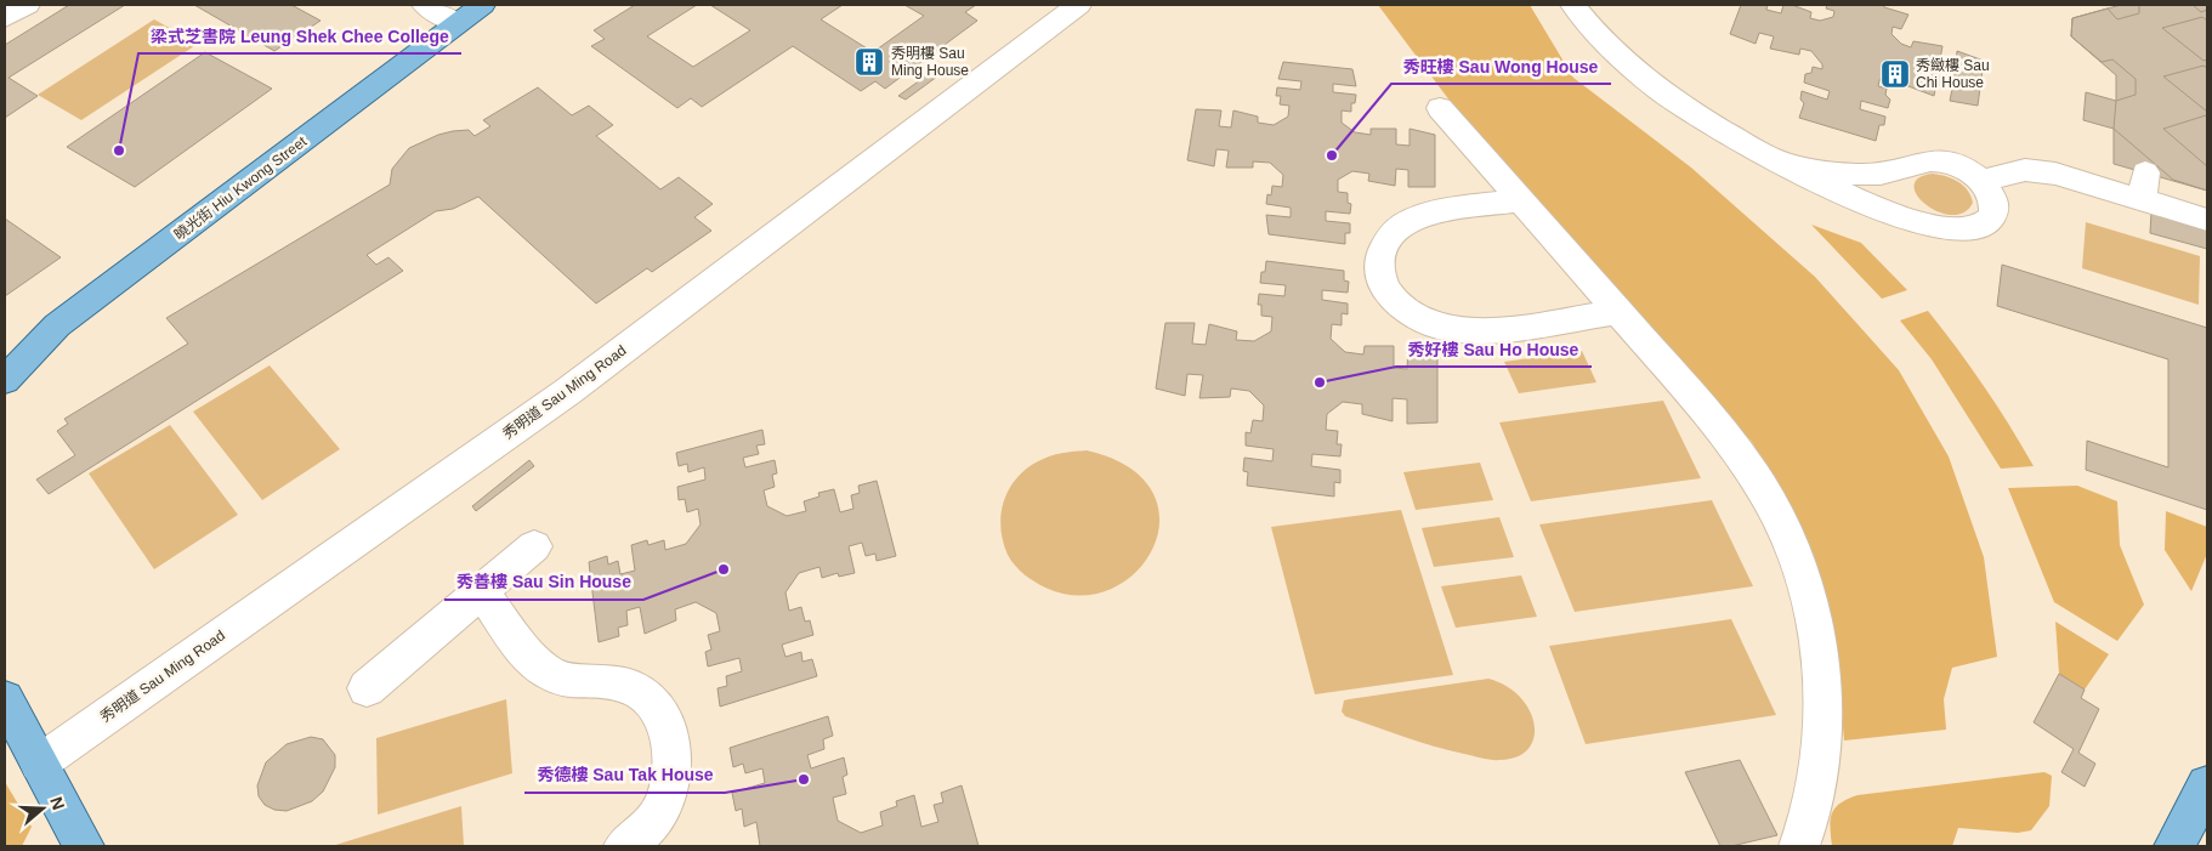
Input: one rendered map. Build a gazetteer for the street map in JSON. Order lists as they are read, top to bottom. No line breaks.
{"streets":{"main road":["曉光街 Hiu Kwong Street"],"street":["秀明道 Sau Ming Road"]},"places":{"building":["秀明樓 Sau Ming House","秀緻樓 Sau Chi House"],"other":["梁式芝書院 Leung Shek Chee College","秀旺樓 Sau Wong House","秀好樓 Sau Ho House","秀善樓 Sau Sin House","秀德樓 Sau Tak House"]},"north":"right"}
